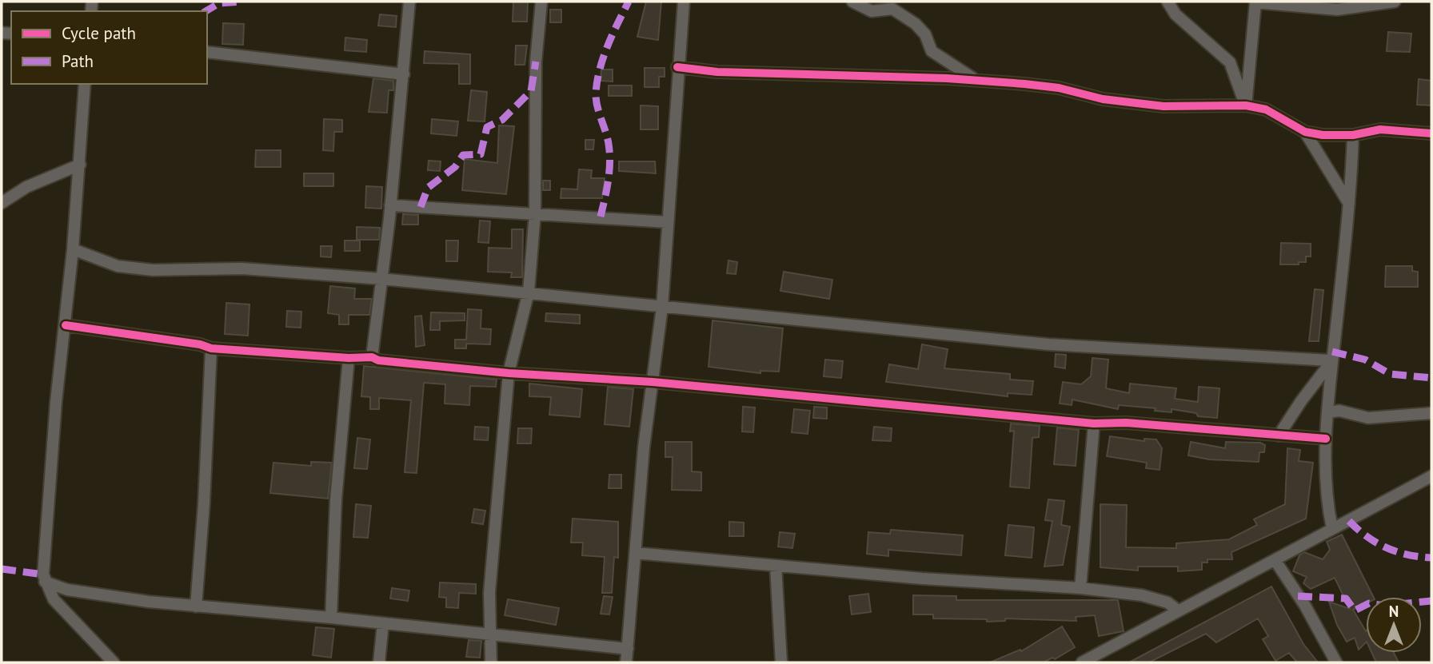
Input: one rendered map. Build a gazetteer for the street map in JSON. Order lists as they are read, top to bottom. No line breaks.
{"legend":["Cycle path","Path"],"north":"top"}
